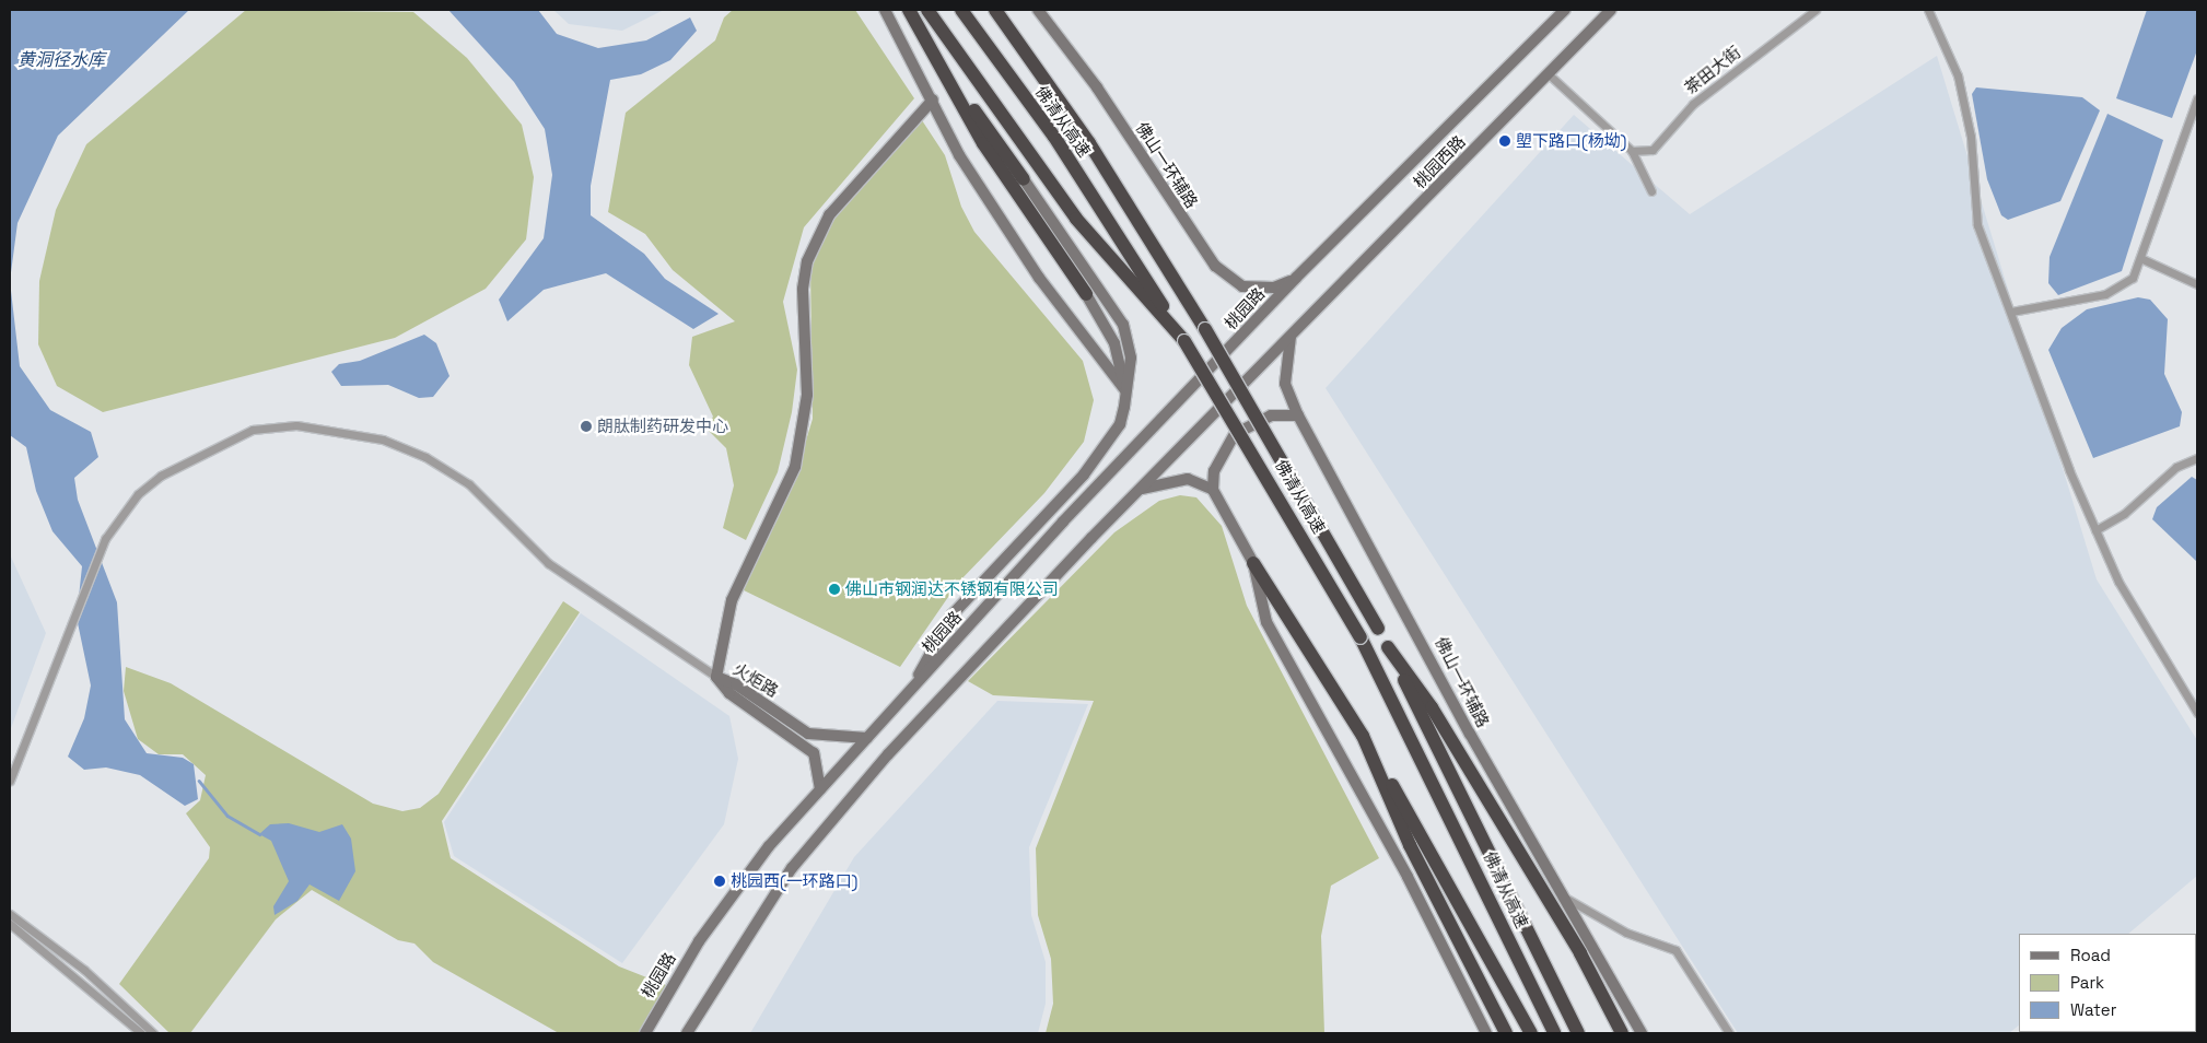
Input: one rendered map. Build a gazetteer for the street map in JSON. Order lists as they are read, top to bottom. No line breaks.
{"streets":{"highway":["佛清从高速"],"main road":["桃园西路","佛山一环辅路","桃园路","火炬路"],"street":["茶田大街"]},"crossings":[["桃园西路","佛山一环辅路"],["桃园西路","桃园路"],["佛山一环辅路","桃园路"],["桃园路","火炬路"]],"water":["黄洞径水库"],"places":["塱下路口(杨坳)","朗肽制药研发中心","佛山市钢润达不锈钢有限公司","桃园西(一环路口)"],"legend":["Road","Park","Water"]}
